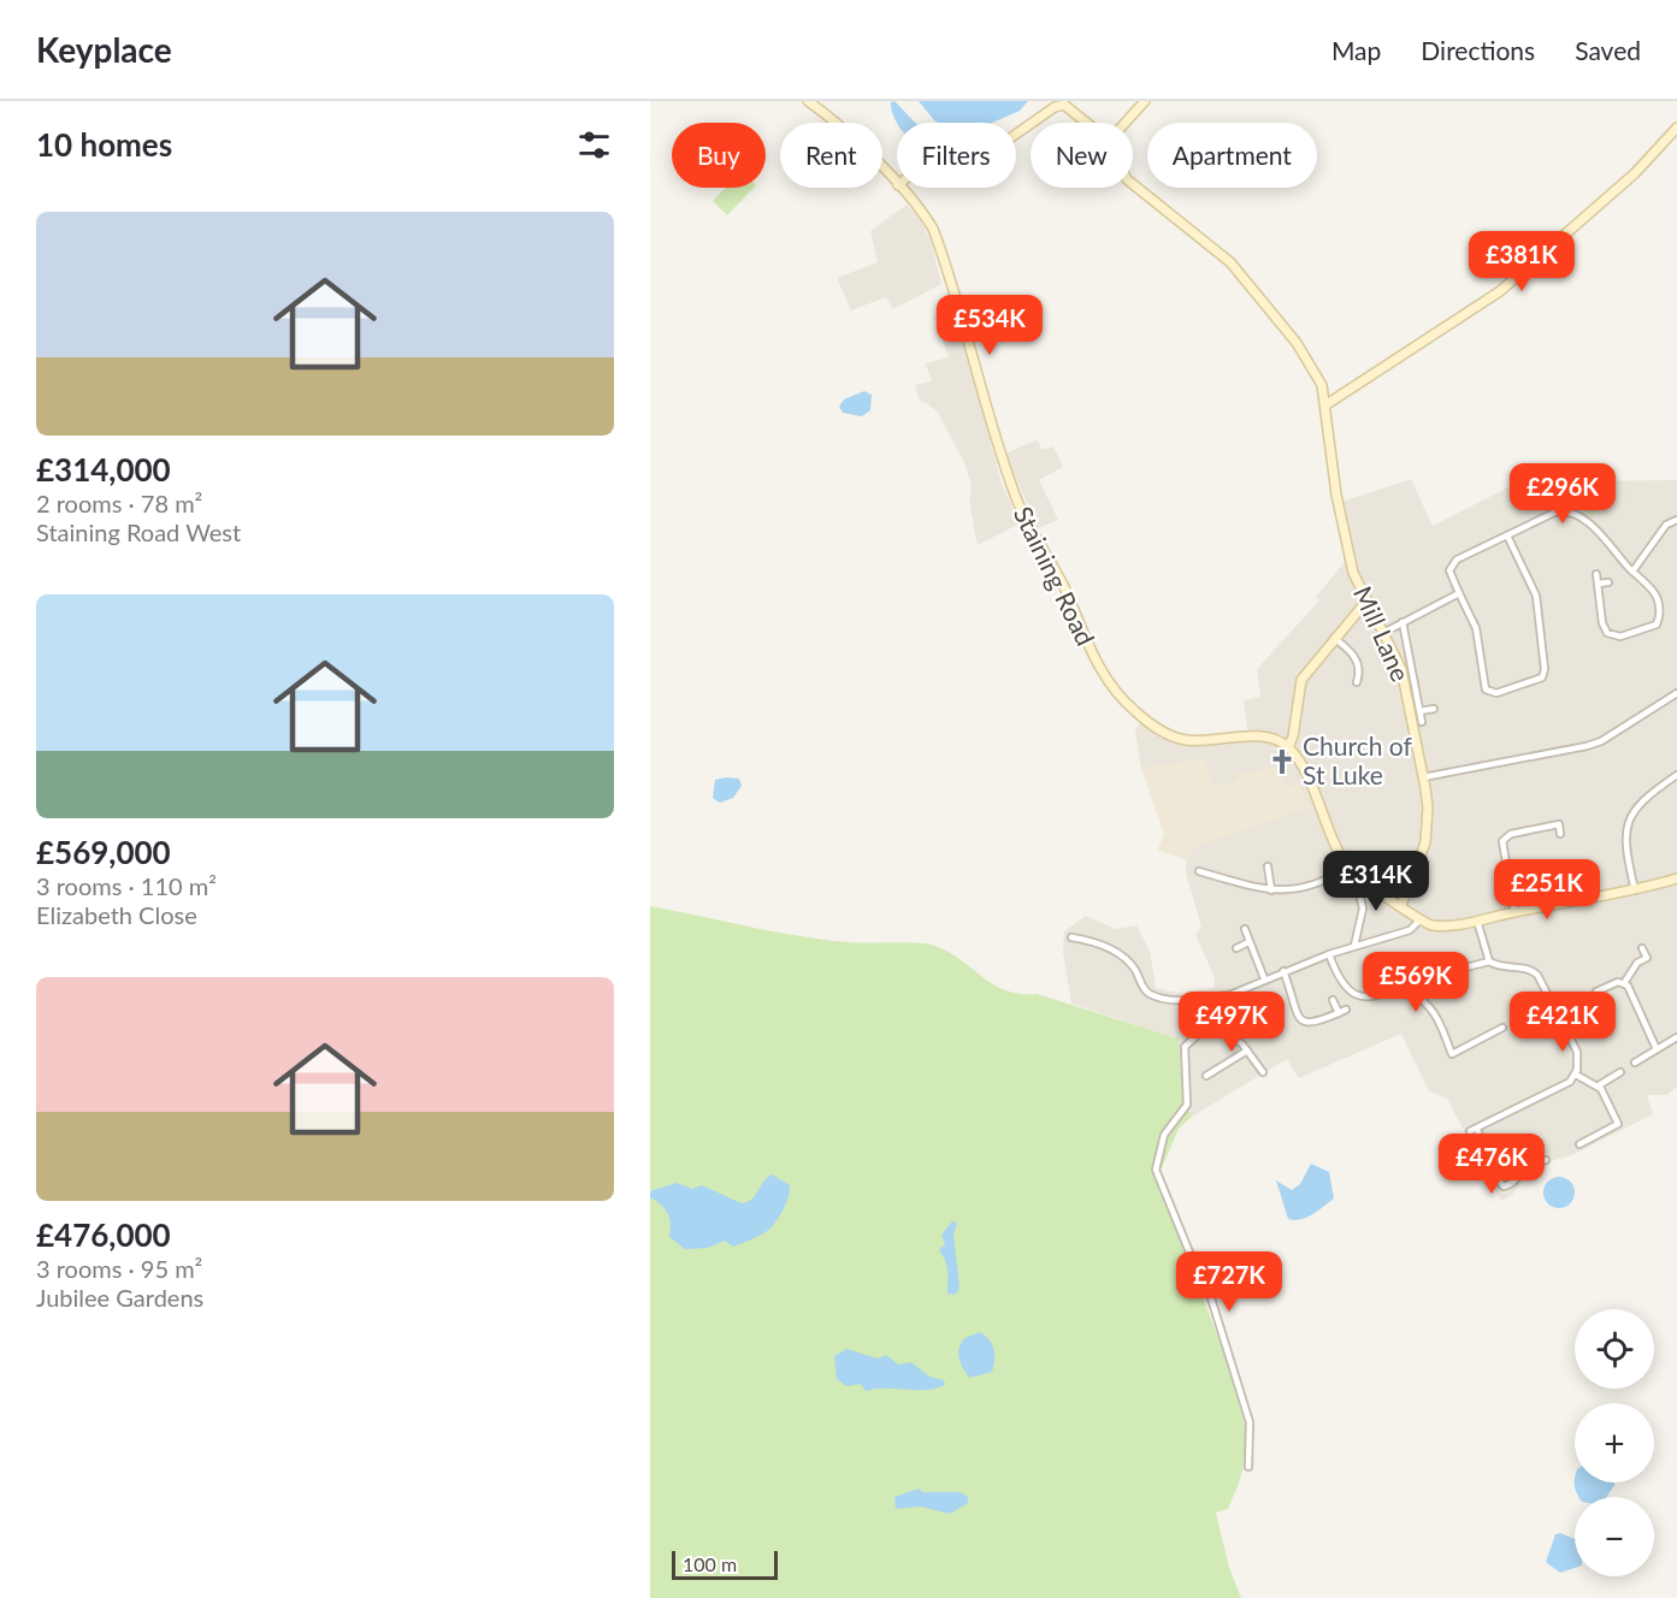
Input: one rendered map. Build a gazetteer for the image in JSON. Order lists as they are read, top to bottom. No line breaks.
{"streets":{"street":["Staining Road","Mill Lane"]},"places":{"church":["Church of St Luke"]},"scale_bar":"100 m","page":{"header":"Keyplace","nav":["Map","Directions","Saved"],"heading":"10 homes","chip":["Buy","Rent","Filters","New","Apartment"],"list":[{"name":"£314,000","note":"2 rooms · 78 m² · Staining Road West"},{"name":"£569,000","note":"3 rooms · 110 m² · Elizabeth Close"},{"name":"£476,000","note":"3 rooms · 95 m² · Jubilee Gardens"}],"price":["£381K","£534K","£296K","£314K","£251K","£569K","£497K","£421K","£476K","£727K"],"map_buttons":["+","−"],"scale":"100 m"}}
